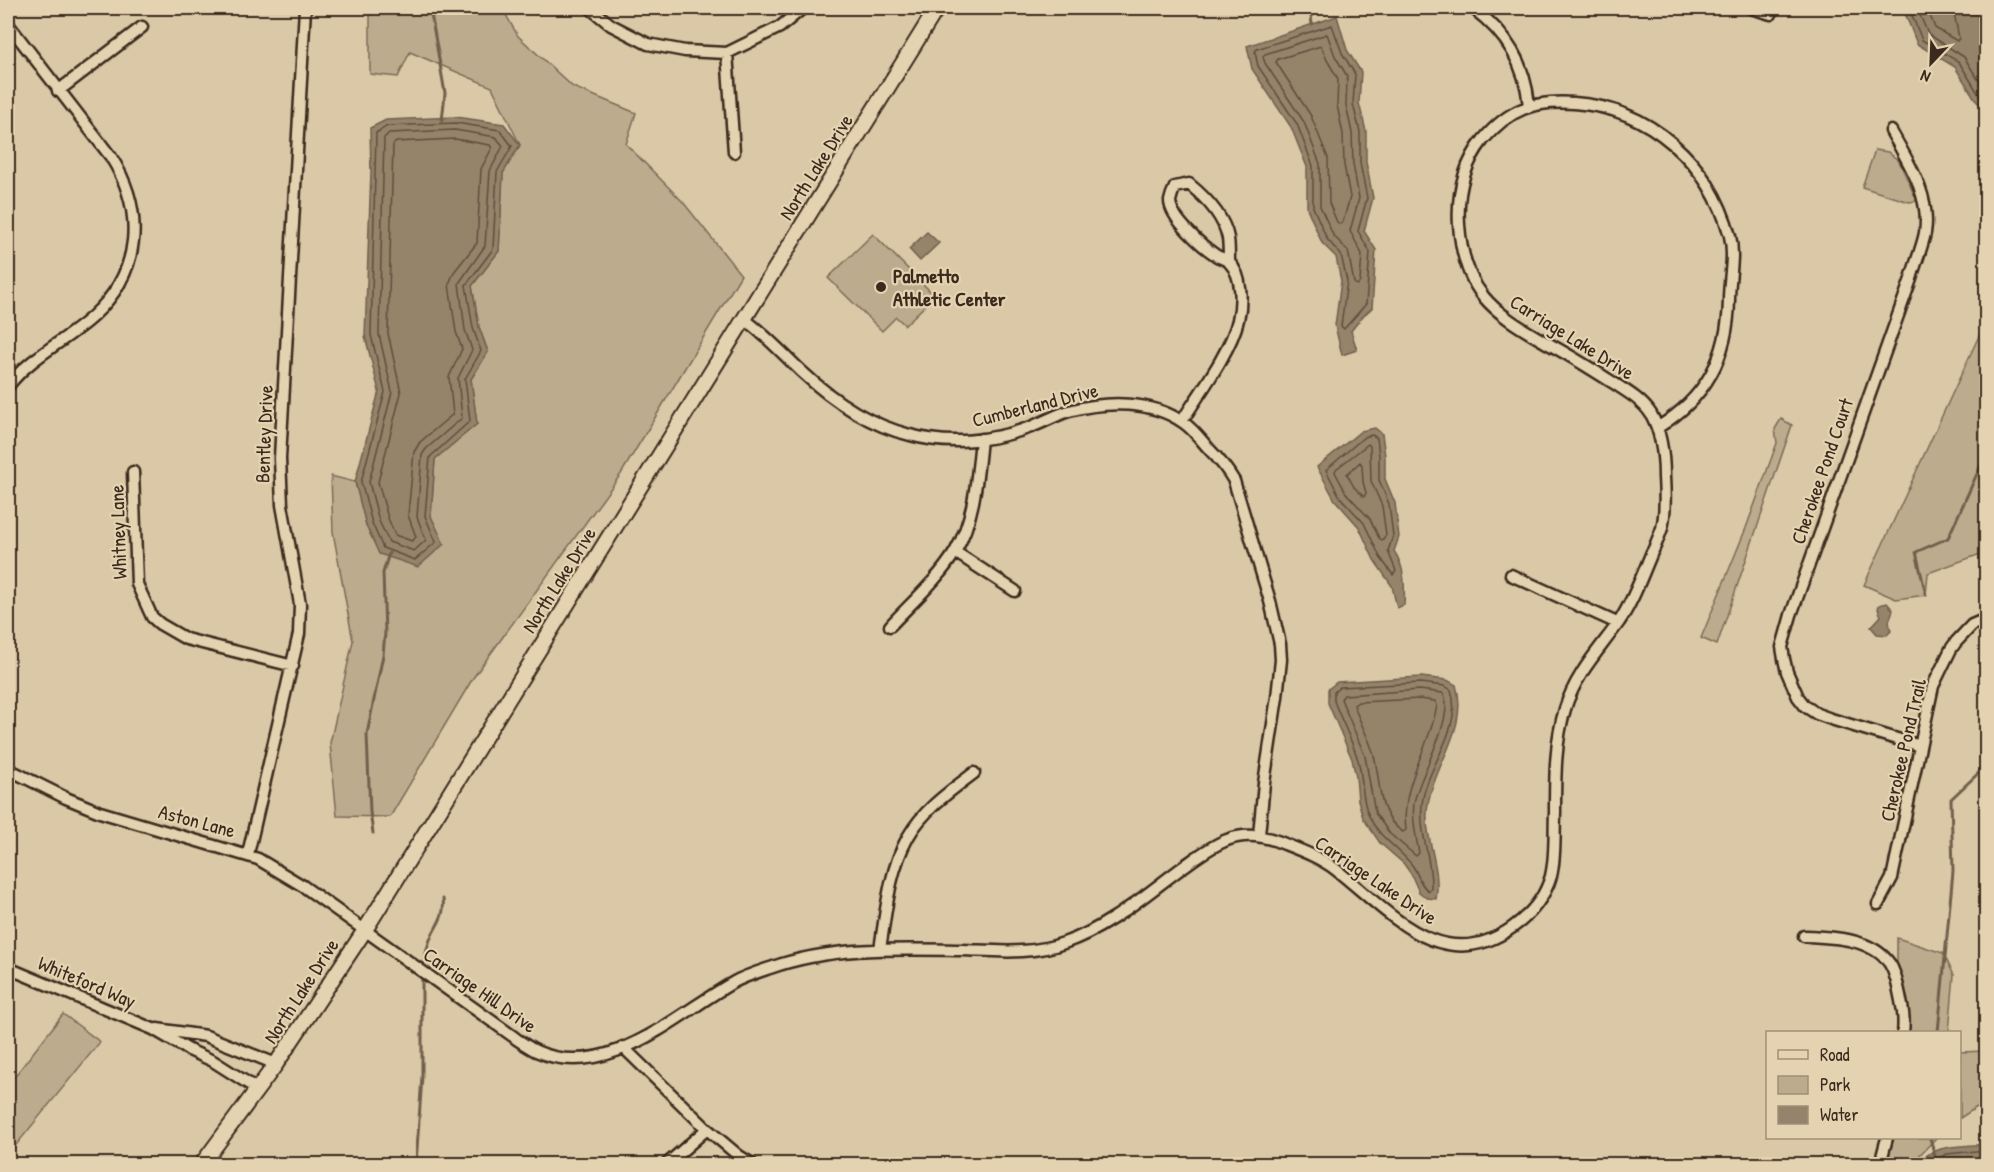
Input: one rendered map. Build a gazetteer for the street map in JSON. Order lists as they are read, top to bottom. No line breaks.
{"streets":{"main road":["North Lake Drive"],"street":["Carriage Lake Drive","Cumberland Drive","Bentley Drive","Cherokee Pond Court","Whitney Lane","Cherokee Pond Trail","Aston Lane","Whiteford Way","Carriage Hill Drive"]},"crossings":[["North Lake Drive","Cumberland Drive"],["North Lake Drive","Aston Lane"],["North Lake Drive","Whiteford Way"],["North Lake Drive","Carriage Hill Drive"],["Carriage Lake Drive","Cumberland Drive"],["Carriage Lake Drive","Carriage Hill Drive"],["Bentley Drive","Whitney Lane"],["Bentley Drive","Aston Lane"],["Cherokee Pond Court","Cherokee Pond Trail"],["Aston Lane","Carriage Hill Drive"]],"places":["Palmetto Athletic Center"],"legend":["Road","Park","Water"],"north":"bottom left"}
